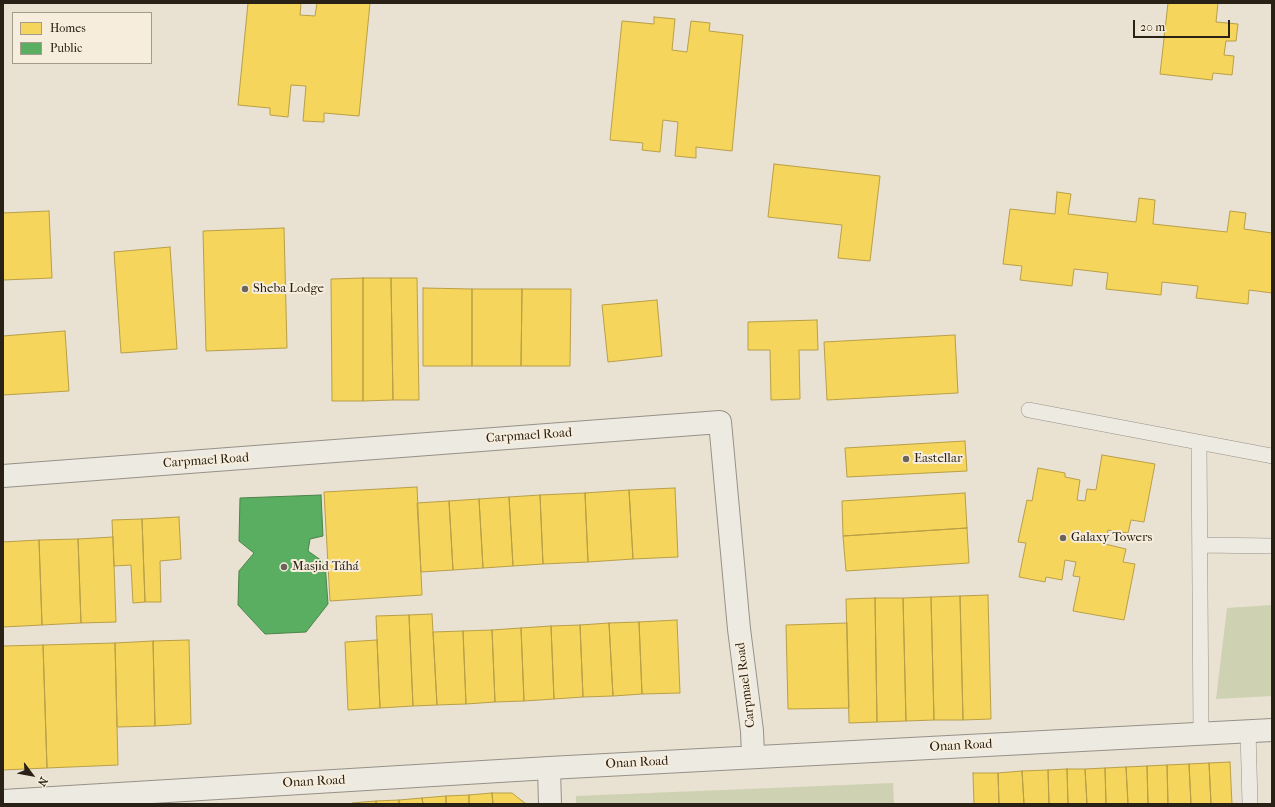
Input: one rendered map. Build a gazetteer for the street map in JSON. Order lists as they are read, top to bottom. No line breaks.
{"streets":{"street":["Carpmael Road","Onan Road"]},"crossings":[["Carpmael Road","Onan Road"]],"places":["Sheba Lodge","Eastellar","Galaxy Towers","Masjid Táhá"],"legend":["Homes","Public"],"scale_bar":"20 m","north":"bottom right"}
